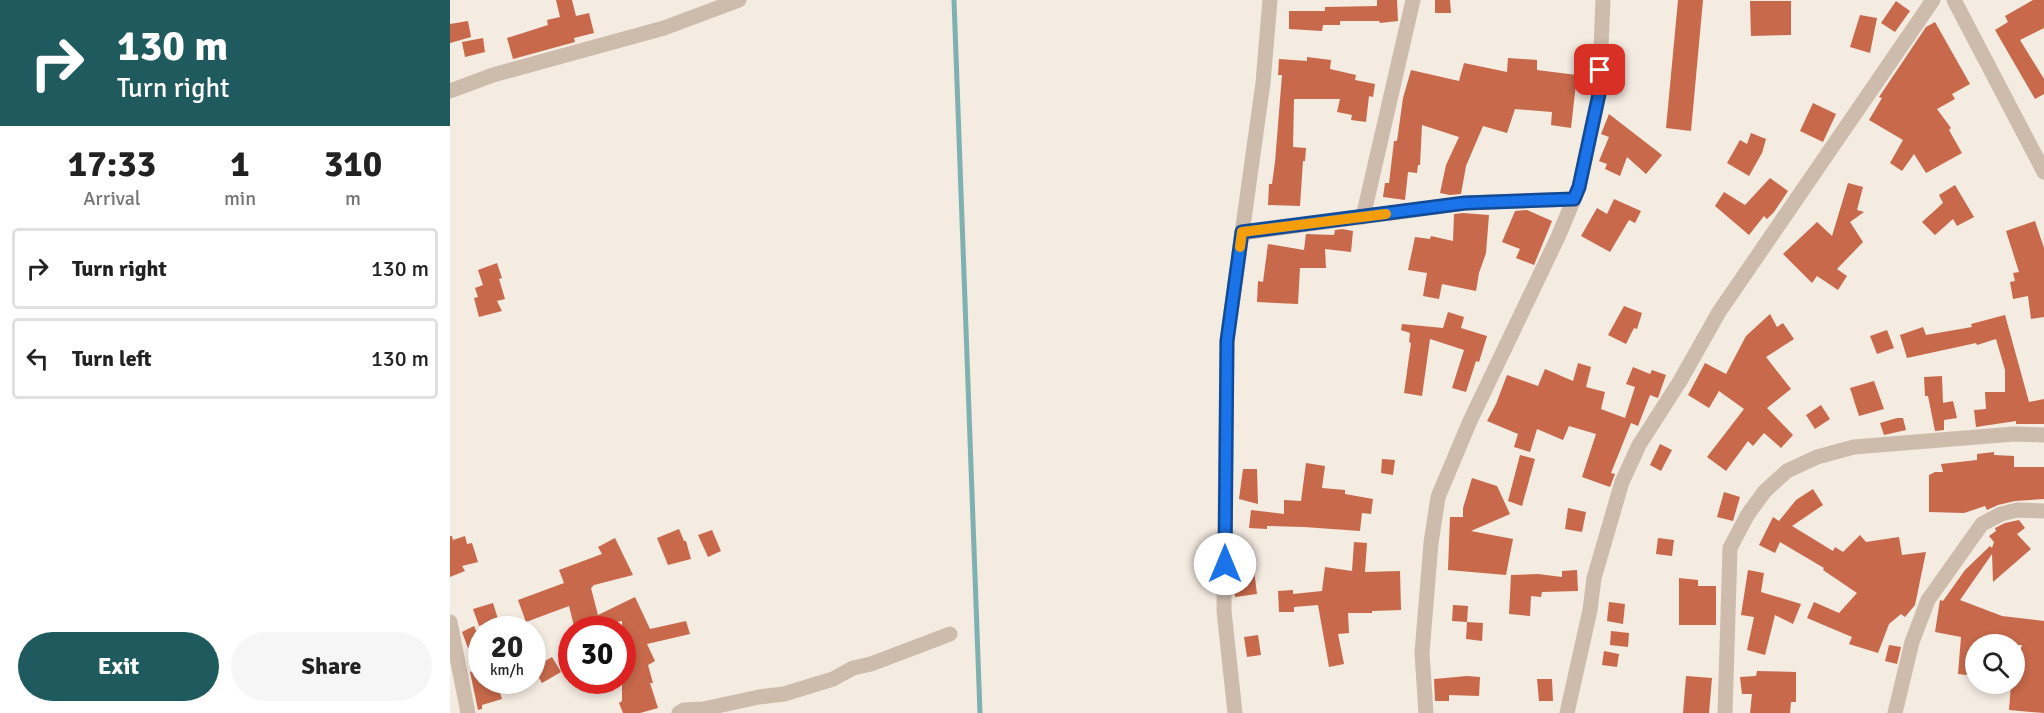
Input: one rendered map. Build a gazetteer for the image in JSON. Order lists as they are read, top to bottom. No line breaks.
{"page":{"turn":["130 m","Turn right"],"eta":["17:33","Arrival","1","min","310","m"],"list":[{"name":"Turn right","value":"130 m"},{"name":"Turn left","value":"130 m"}],"speed":"20 km/h","limit":"30","buttons":["Exit","Share"]}}
